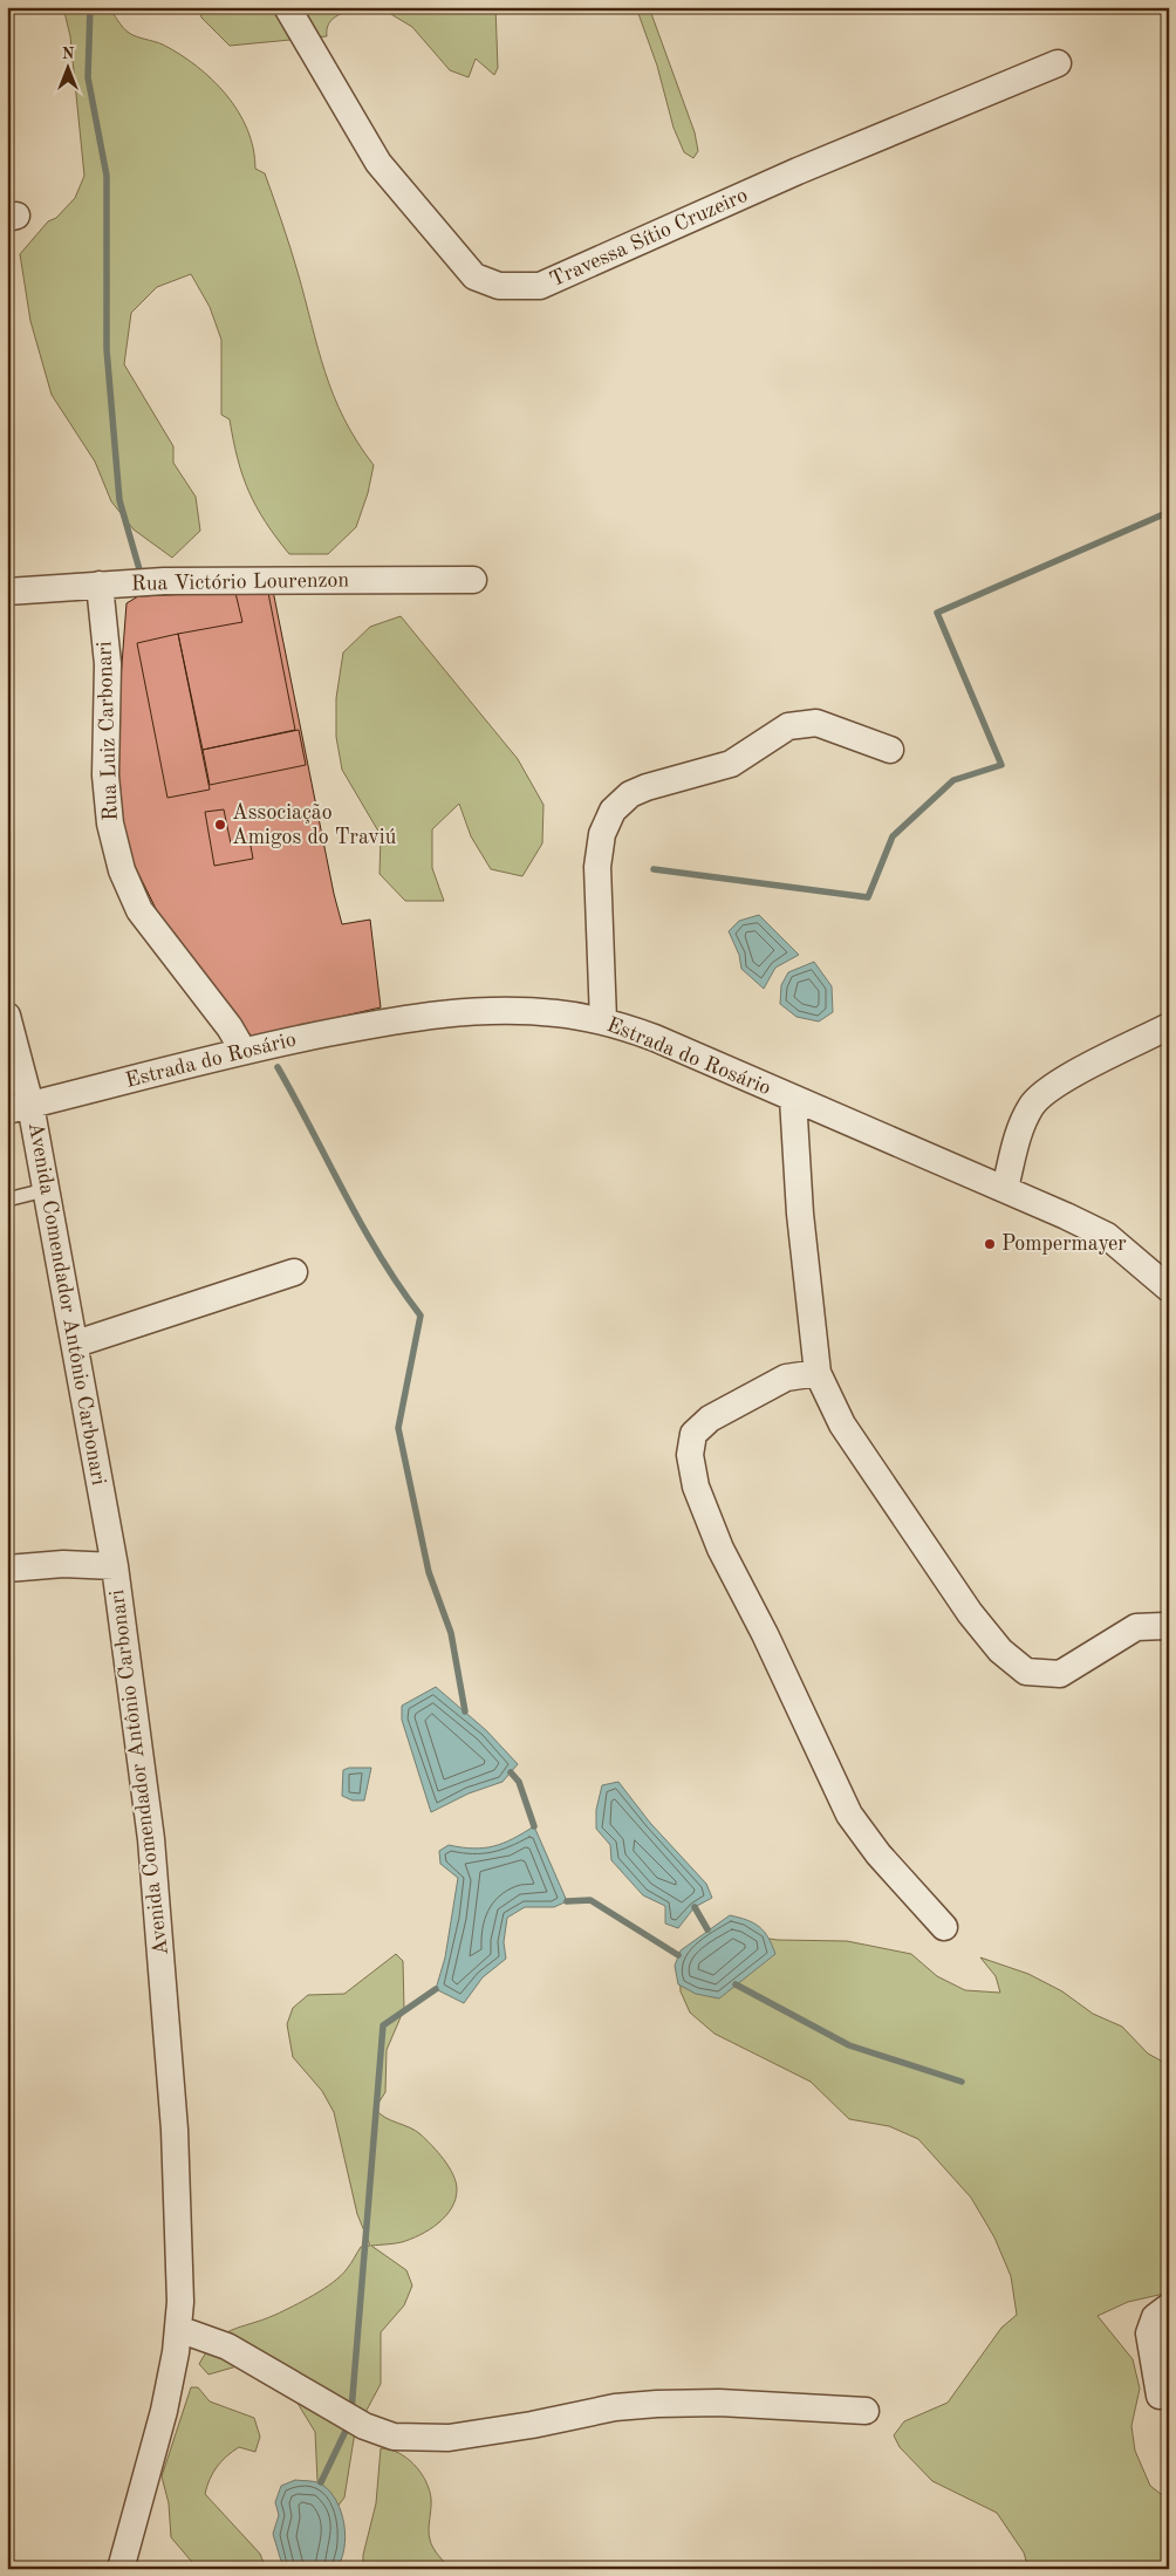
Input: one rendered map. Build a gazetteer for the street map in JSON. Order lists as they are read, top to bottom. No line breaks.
{"streets":{"street":["Travessa Sítio Cruzeiro","Rua Victório Lourenzon","Rua Luiz Carbonari","Estrada do Rosário","Avenida Comendador Antônio Carbonari"]},"crossings":[["Rua Victório Lourenzon","Rua Luiz Carbonari"],["Rua Luiz Carbonari","Estrada do Rosário"],["Estrada do Rosário","Avenida Comendador Antônio Carbonari"]],"places":["Associação Amigos do Traviú","Pompermayer"],"north":"top"}
